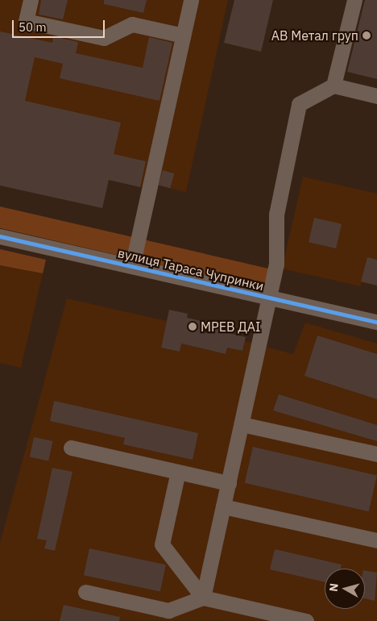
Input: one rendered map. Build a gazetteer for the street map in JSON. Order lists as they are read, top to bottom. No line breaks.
{"streets":{"street":["вулиця Тараса Чупринки"]},"places":["АВ Метал груп","МРЕВ ДАІ"],"scale_bar":"50 m","north":"left"}
